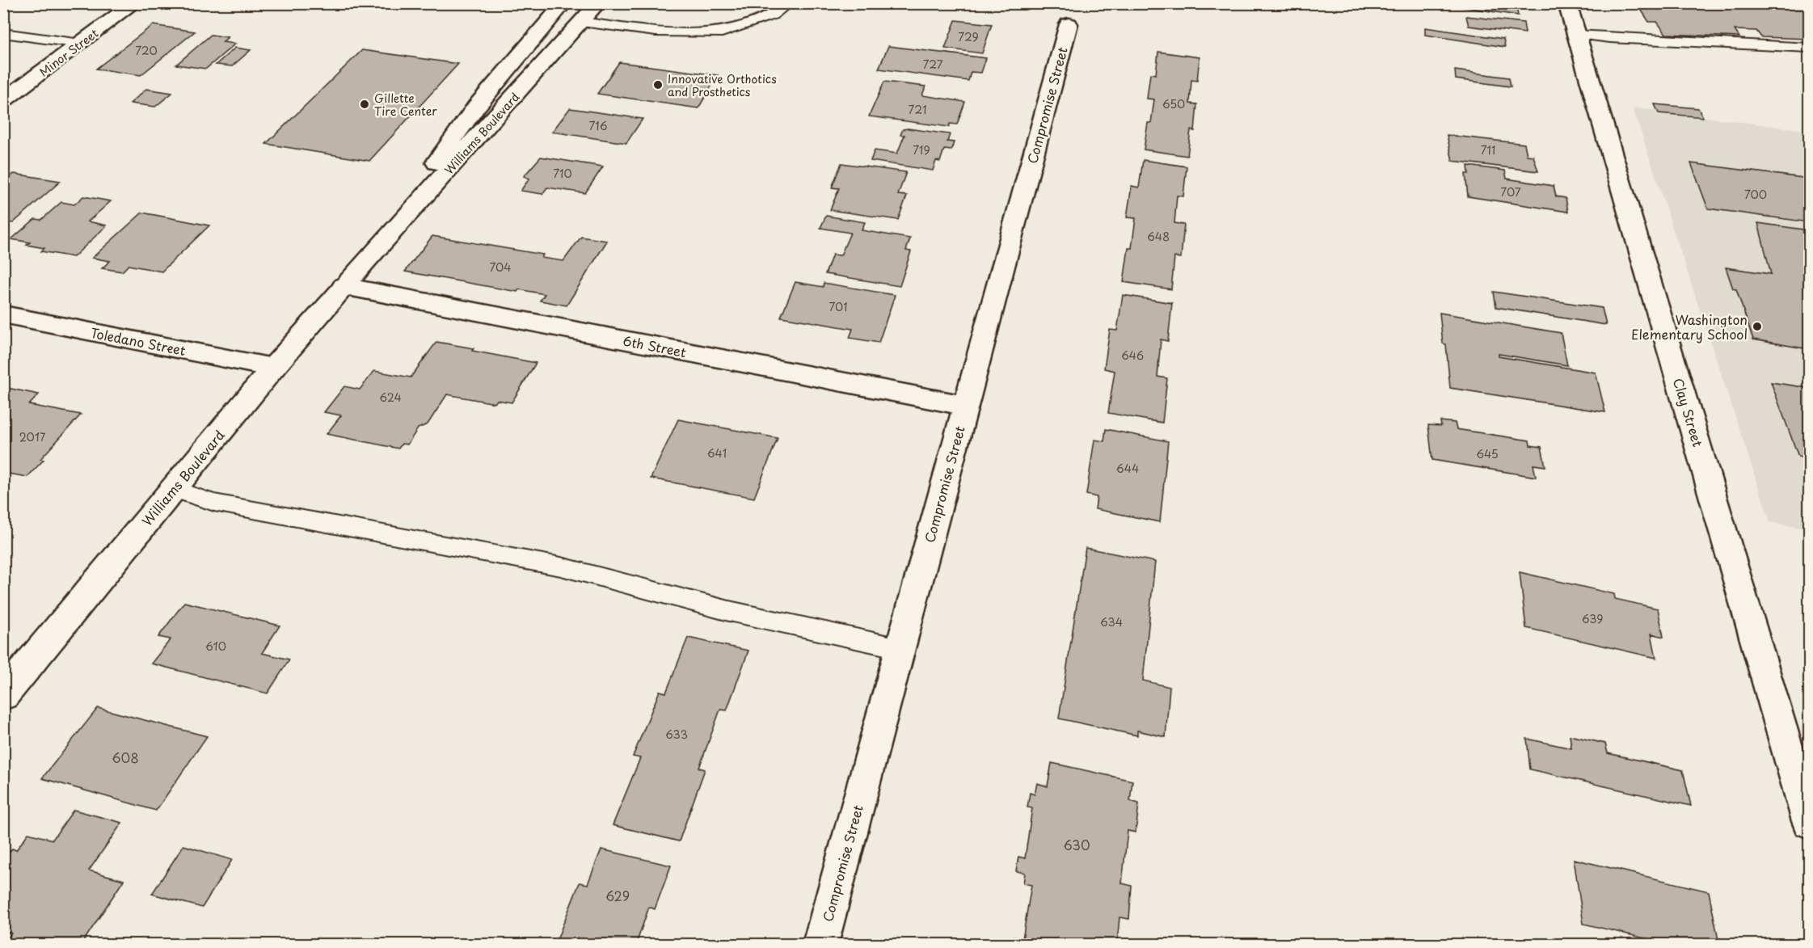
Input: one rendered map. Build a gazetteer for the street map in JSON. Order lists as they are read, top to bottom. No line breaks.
{"streets":{"street":["Minor Street","Compromise Street","Williams Boulevard","Toledano Street","6th Street","Clay Street"]},"crossings":[["Compromise Street","6th Street"],["Williams Boulevard","Toledano Street"],["Williams Boulevard","6th Street"]],"places":["Innovative Orthotics and Prosthetics","Gillette Tire Center","Washington Elementary School"],"house_numbers":["729","720","727","650","721","716","719","711","710","707","700","648","704","701","646","624","2017","641","645","644","639","634","610","633","608","630","629"]}
